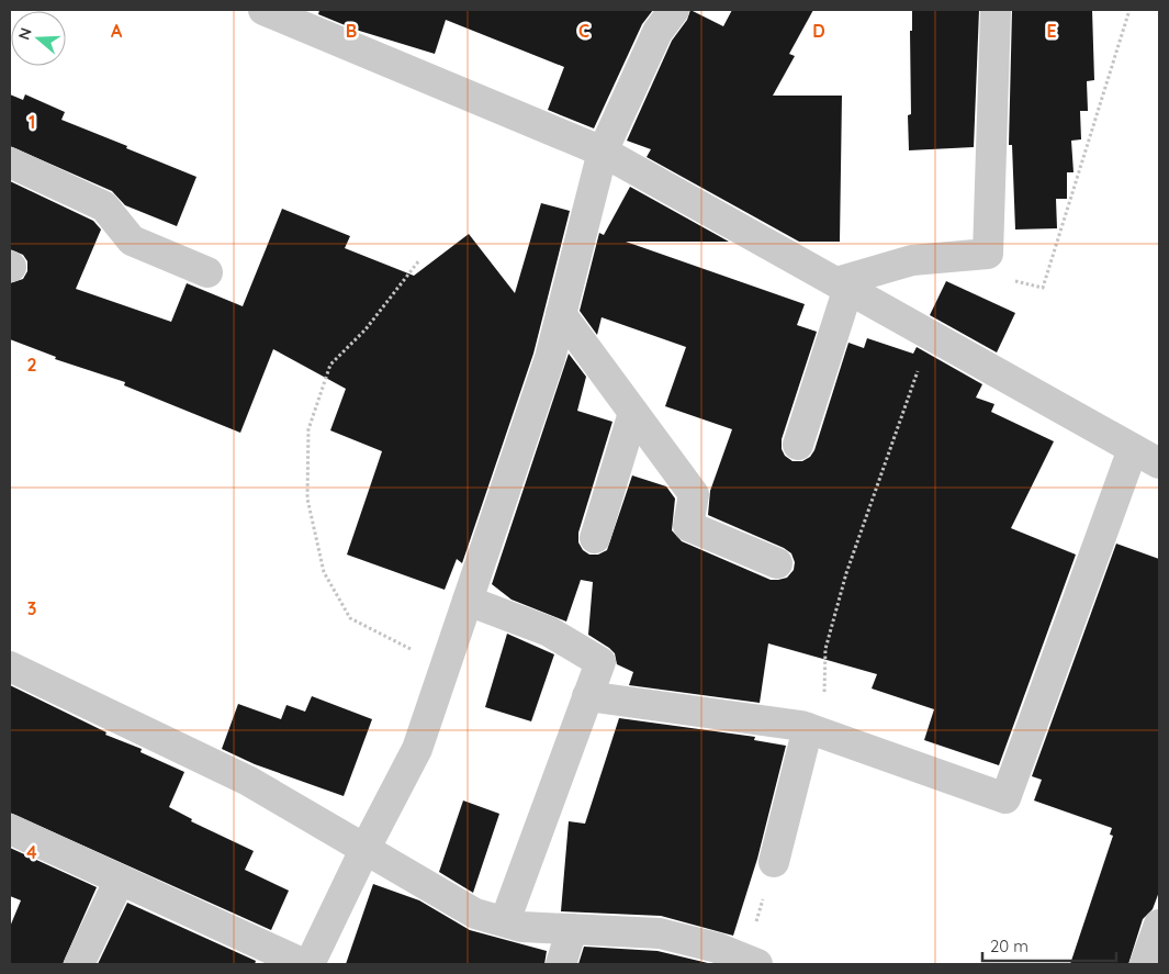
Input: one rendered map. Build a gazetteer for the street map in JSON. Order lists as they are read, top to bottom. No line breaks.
{"scale_bar":"20 m","north":"left","grid":{"columns":["A","B","C","D","E"],"rows":["1","2","3","4"]}}
